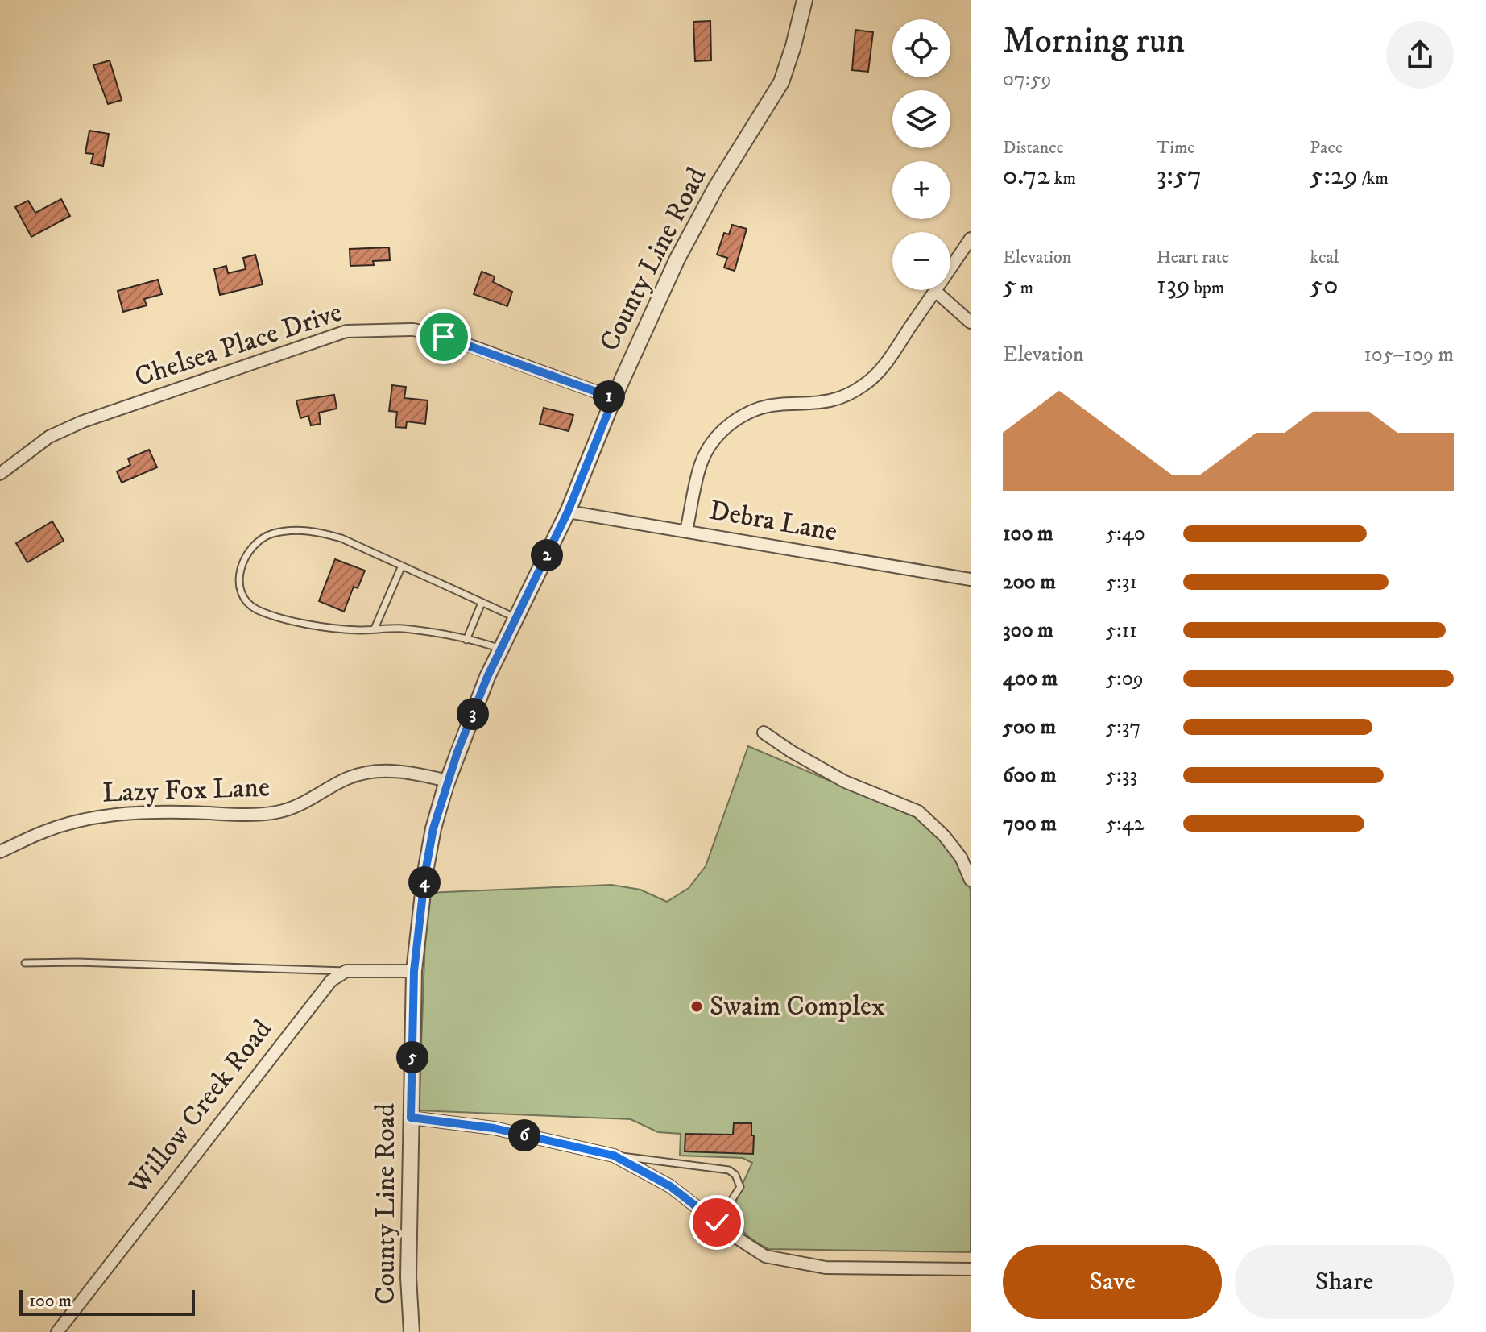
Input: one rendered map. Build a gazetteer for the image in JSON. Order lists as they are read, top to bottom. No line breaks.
{"streets":{"street":["County Line Road","Chelsea Place Drive","Debra Lane","Lazy Fox Lane","Willow Creek Road"]},"crossings":[["County Line Road","Chelsea Place Drive"],["County Line Road","Debra Lane"],["County Line Road","Lazy Fox Lane"]],"places":["Swaim Complex"],"scale_bar":"100 m","page":{"heading":["Morning run","07:59"],"map_buttons":["+","−"],"stats":[["Distance","0.72 km"],["Time","3:57"],["Pace","5:29 /km"],["Elevation","5 m"],["Heart rate","139 bpm"],["kcal","50"]],"chart":["Elevation","105–109 m"],"pins":["1","2","3","4","5","6"],"list":[{"name":"100 m","note":"5:40"},{"name":"200 m","note":"5:31"},{"name":"300 m","note":"5:11"},{"name":"400 m","note":"5:09"},{"name":"500 m","note":"5:37"},{"name":"600 m","note":"5:33"},{"name":"700 m","note":"5:42"}],"buttons":["Save","Share"],"scale":"100 m"}}
